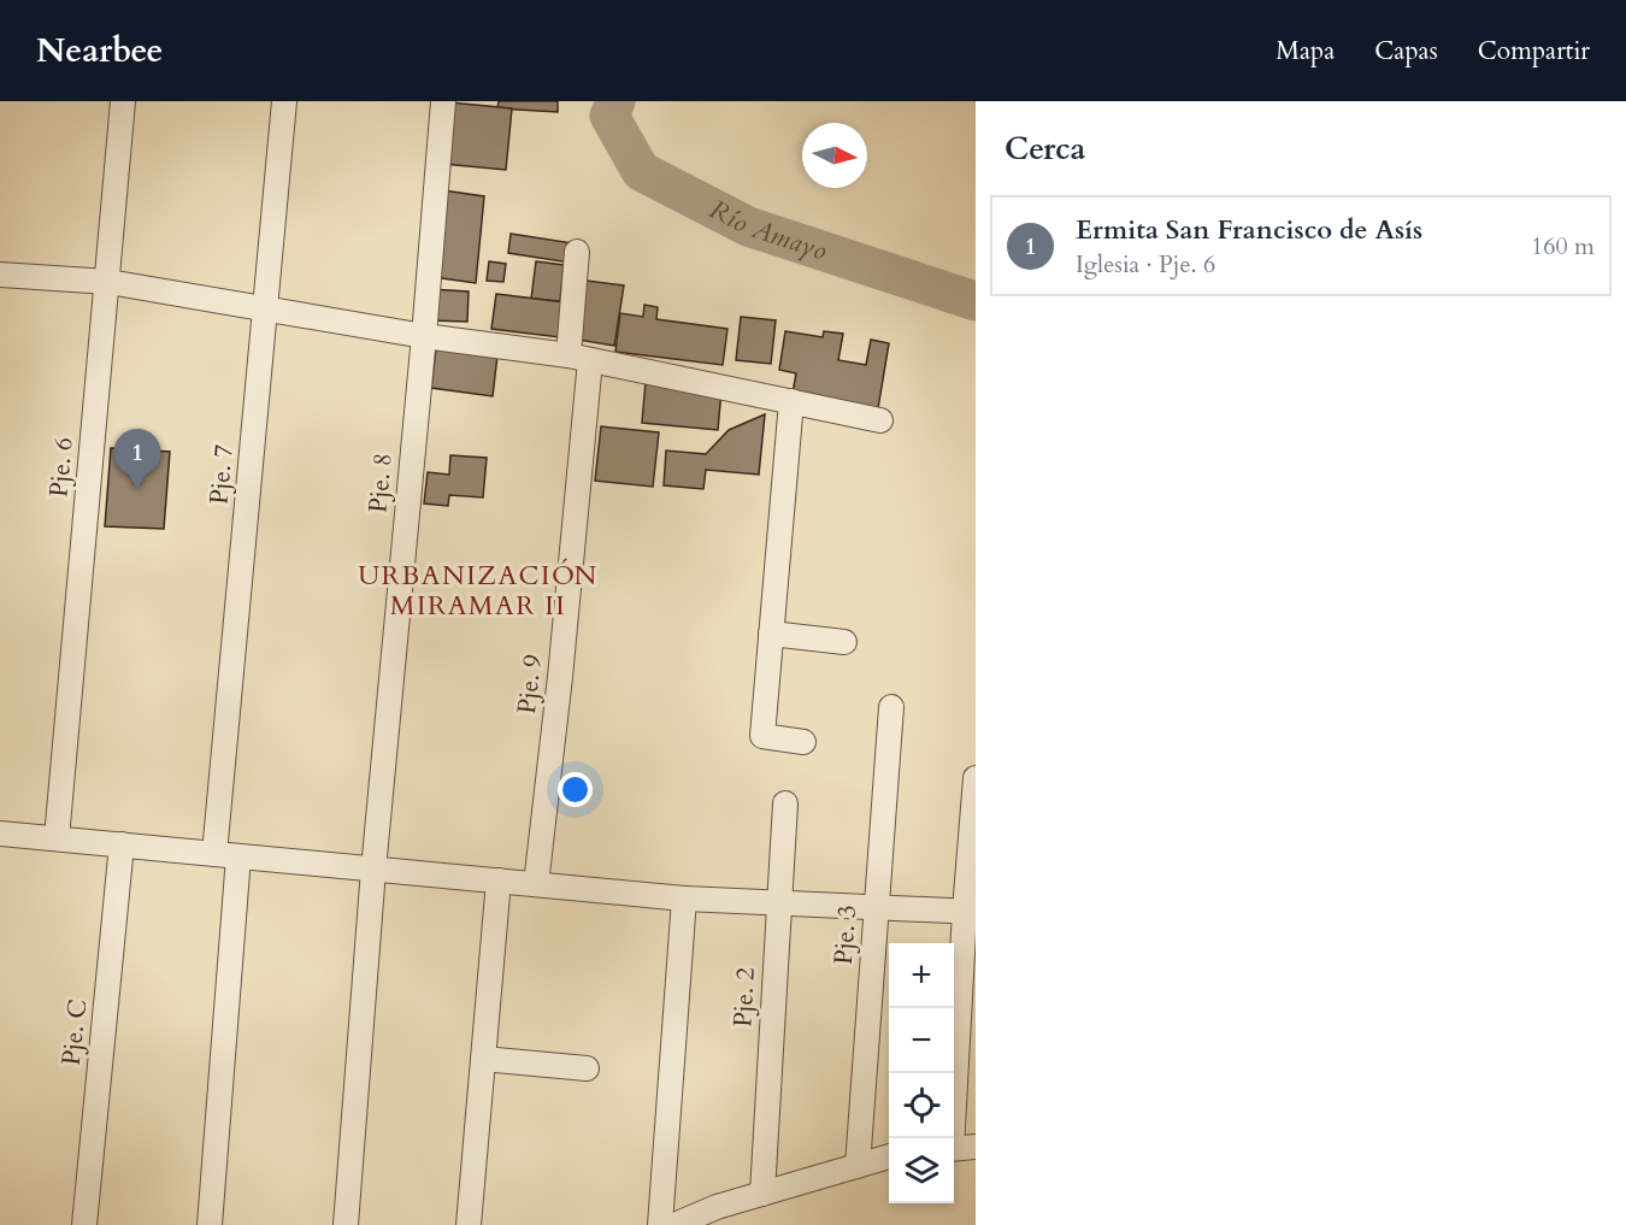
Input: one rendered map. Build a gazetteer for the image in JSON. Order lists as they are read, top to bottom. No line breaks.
{"streets":{"street":["Pje. 6","Pje. 7","Pje. 8","Pje. 9","Pje. 3","Pje. 2","Pje. C"]},"districts":["URBANIZACIÓN MIRAMAR II"],"water":["Río Amayo"],"north":"right","page":{"header":"Nearbee","nav":["Mapa","Capas","Compartir"],"heading":"Cerca","list":[{"mark":"1","name":"Ermita San Francisco de Asís","note":"Iglesia · Pje. 6","value":"160 m"}],"pins":"1","map_buttons":["+","−"]}}
